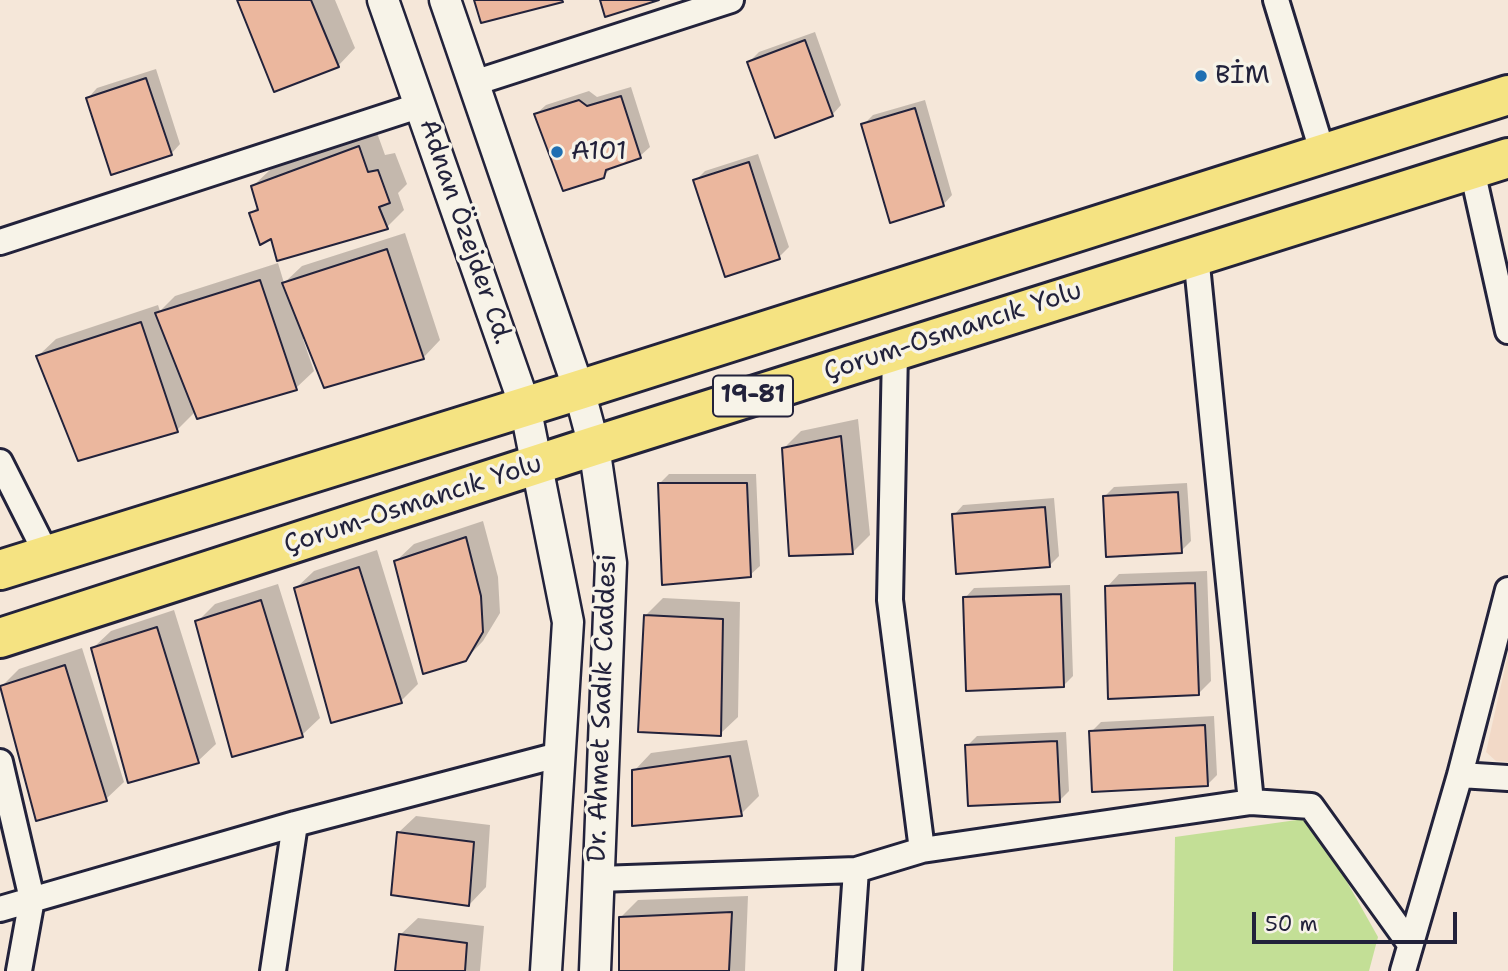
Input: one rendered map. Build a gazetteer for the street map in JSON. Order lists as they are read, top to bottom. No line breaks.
{"streets":{"highway":["Çorum-Osmancık Yolu","19-81"],"street":["Adnan Özejder Cd.","Dr. Ahmet Sadık Caddesi"]},"crossings":[["Adnan Özejder Cd.","Çorum-Osmancık Yolu"],["Adnan Özejder Cd.","19-81"],["Adnan Özejder Cd.","Dr. Ahmet Sadık Caddesi"],["Çorum-Osmancık Yolu","Dr. Ahmet Sadık Caddesi"]],"places":["BİM","A101"],"scale_bar":"50 m"}
